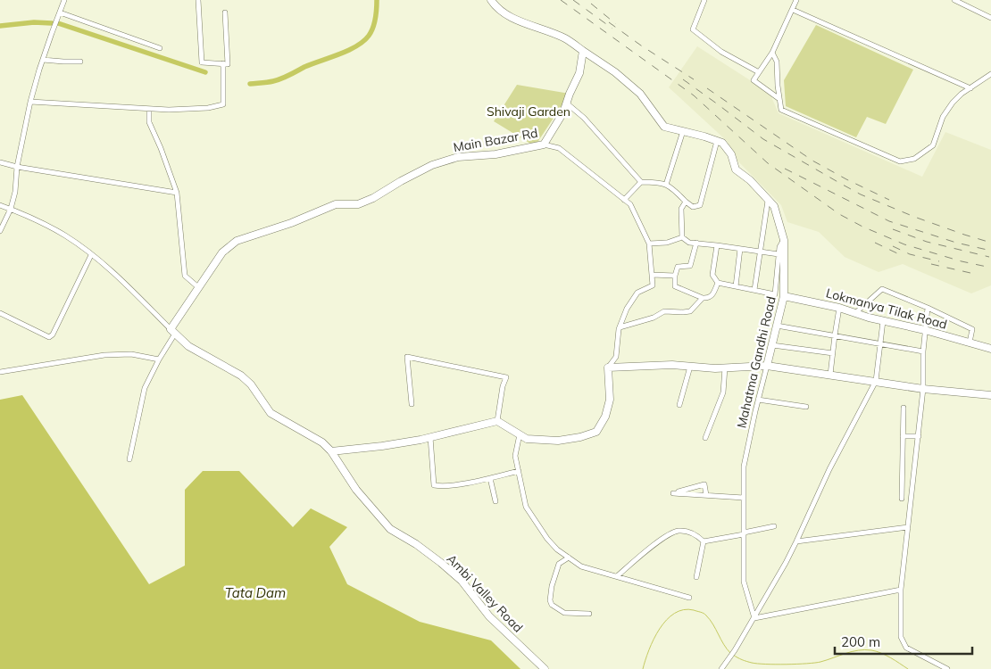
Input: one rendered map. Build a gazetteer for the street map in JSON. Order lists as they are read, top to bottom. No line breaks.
{"streets":{"main road":["Main Bazar Rd","Lokmanya Tilak Road","Mahatma Gandhi Road","Ambi Valley Road"]},"crossings":[["Main Bazar Rd","Mahatma Gandhi Road"],["Main Bazar Rd","Ambi Valley Road"],["Lokmanya Tilak Road","Mahatma Gandhi Road"]],"water":["Tata Dam"],"parks":["Shivaji Garden"],"scale_bar":"200 m"}
